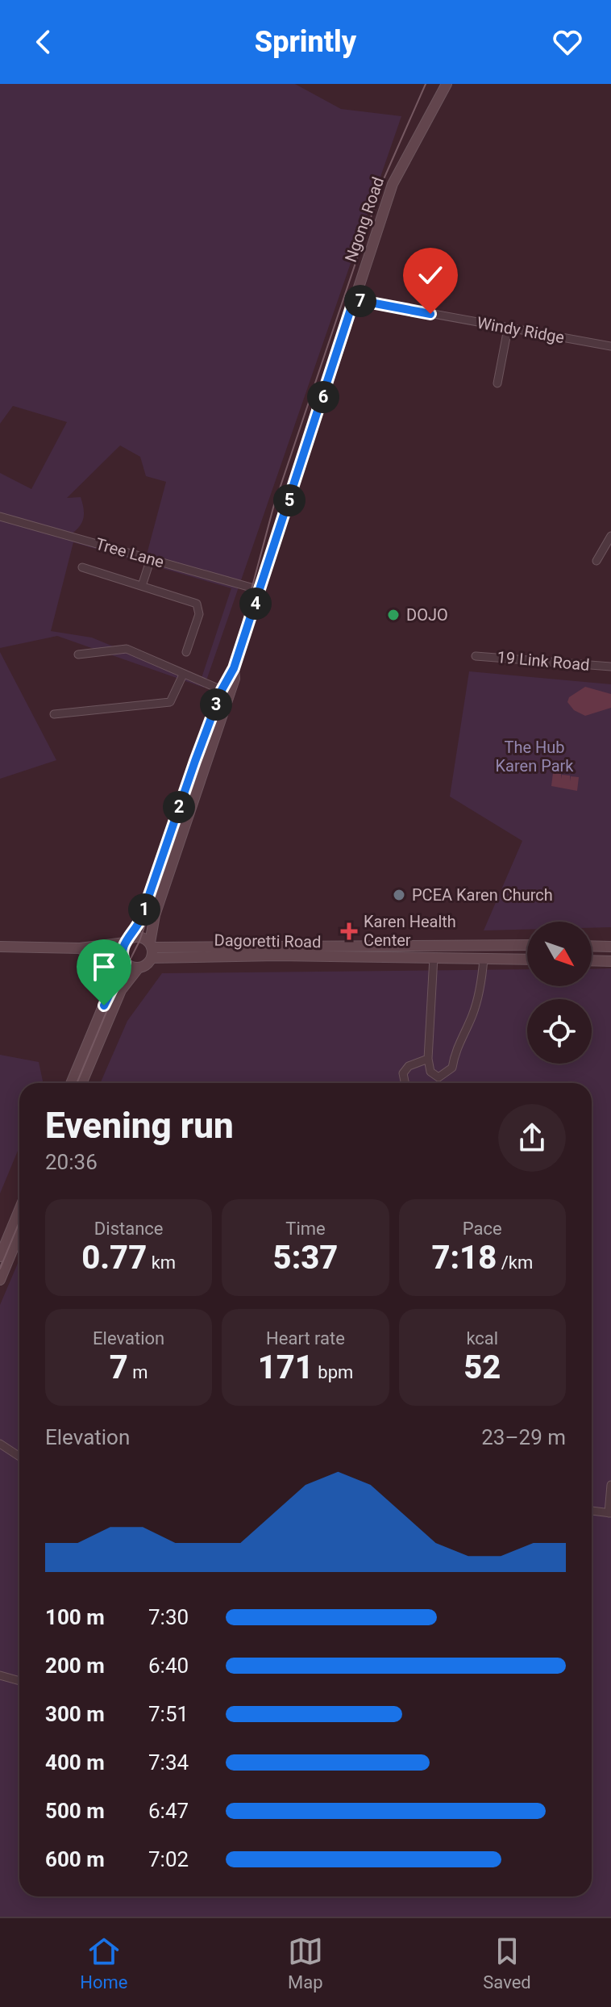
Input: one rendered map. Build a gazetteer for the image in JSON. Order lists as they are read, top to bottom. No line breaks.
{"streets":{"main road":["Ngong Road","Dagoretti Road"],"street":["Windy Ridge","Tree Lane","19 Link Road"]},"crossings":[["Ngong Road","Windy Ridge"],["Ngong Road","Tree Lane"],["Ngong Road","Dagoretti Road"]],"parks":["The Hub Karen Park"],"places":{"other":["DOJO","PCEA Karen Church"],"health":["Karen Health Center"]},"north":"bottom right","page":{"header":"Sprintly","pins":["7","6","5","4","3","2","1"],"heading":["Evening run","20:36"],"stats":[["Distance","0.77 km"],["Time","5:37"],["Pace","7:18 /km"],["Elevation","7 m"],["Heart rate","171 bpm"],["kcal","52"]],"chart":["Elevation","23–29 m"],"list":[{"name":"100 m","note":"7:30"},{"name":"200 m","note":"6:40"},{"name":"300 m","note":"7:51"},{"name":"400 m","note":"7:34"},{"name":"500 m","note":"6:47"},{"name":"600 m","note":"7:02"}],"tabs":["Home","Map","Saved"]}}
